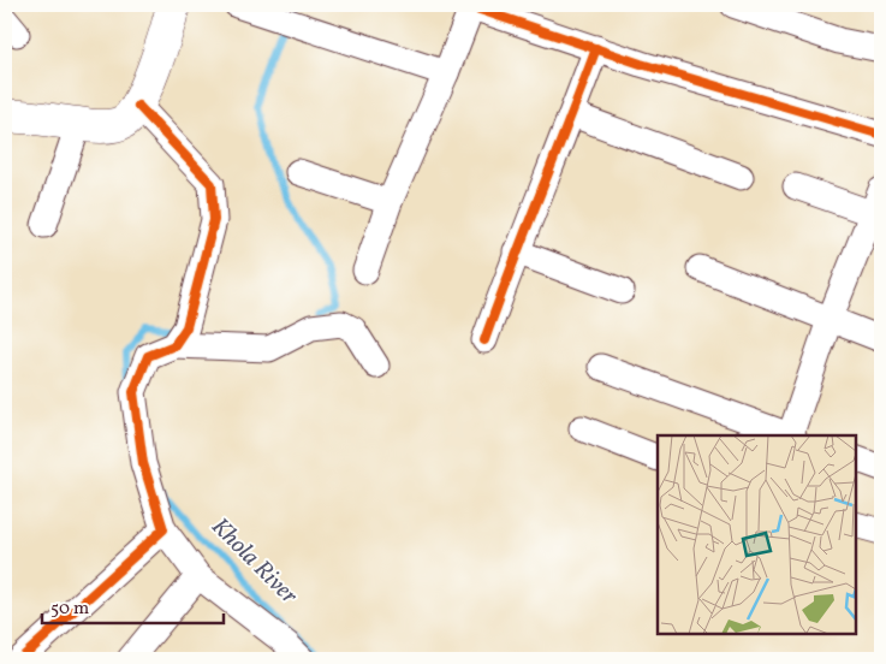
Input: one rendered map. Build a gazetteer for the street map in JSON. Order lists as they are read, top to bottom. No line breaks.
{"water":["Khola River"],"scale_bar":"50 m"}
